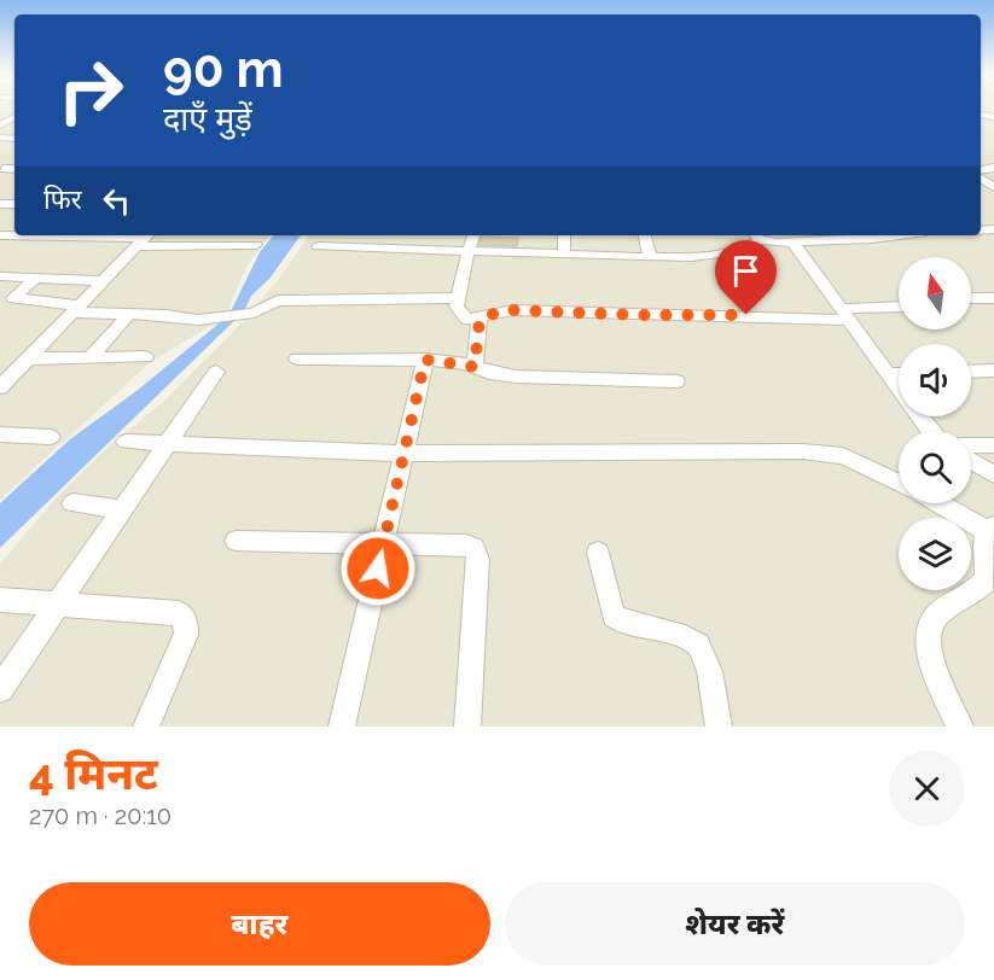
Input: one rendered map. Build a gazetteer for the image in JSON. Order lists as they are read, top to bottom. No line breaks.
{"north":"top","page":{"turn":["90 m","दाएँ मुड़ें"],"then":"फिर","heading":["4 मिनट","270 m · 20:10"],"buttons":["बाहर","शेयर करें"]}}
